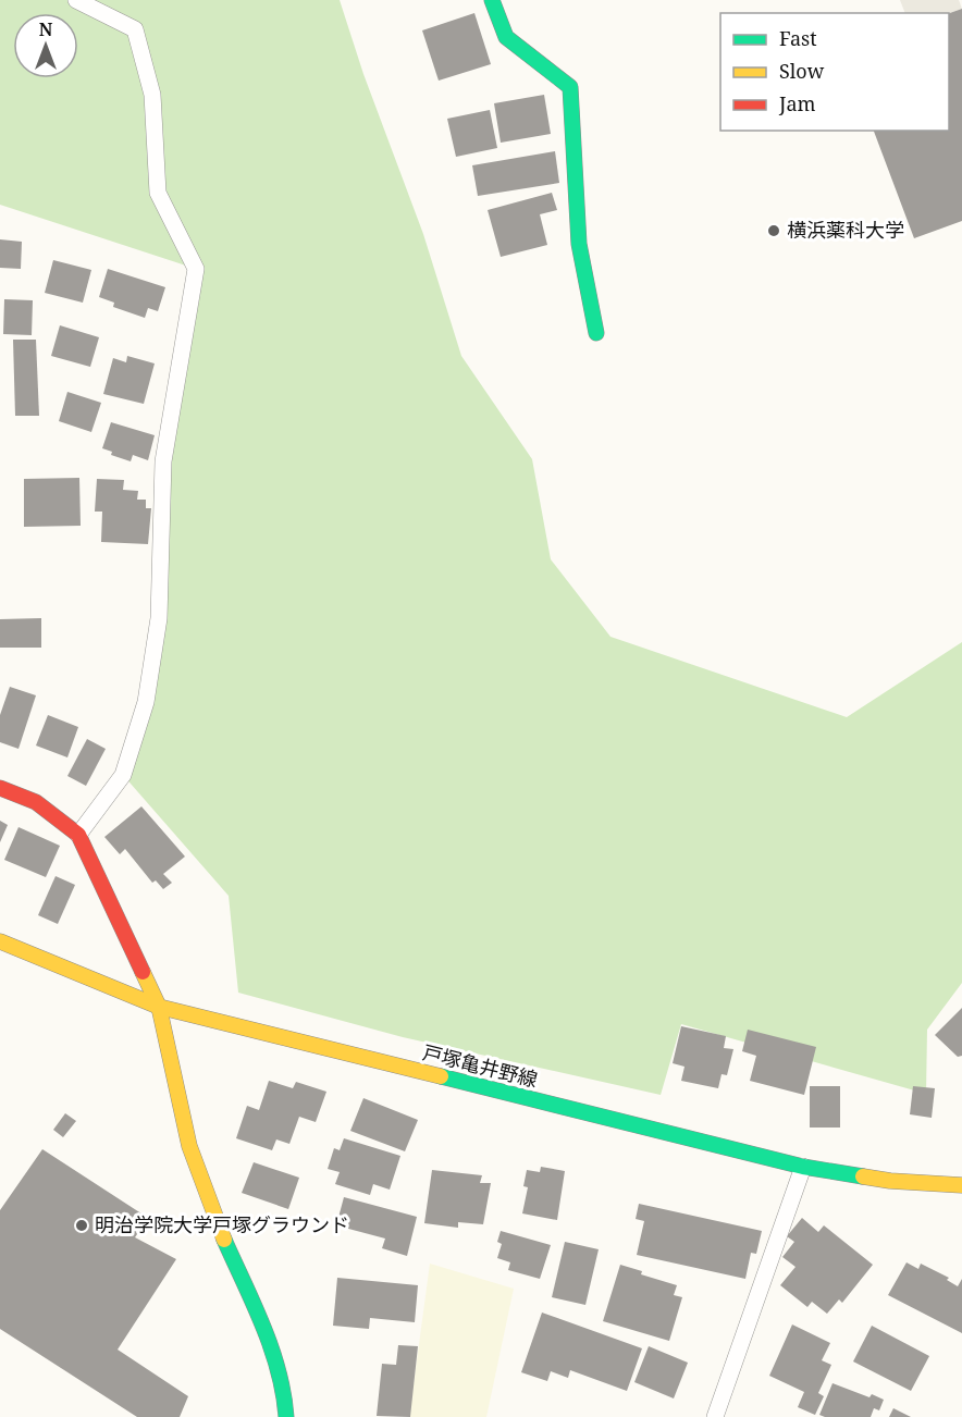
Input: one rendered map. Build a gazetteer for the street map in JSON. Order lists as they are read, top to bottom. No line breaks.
{"streets":{"street":["戸塚亀井野線"]},"places":["横浜薬科大学","明治学院大学戸塚グラウンド"],"legend":["Fast","Slow","Jam"],"north":"top"}
